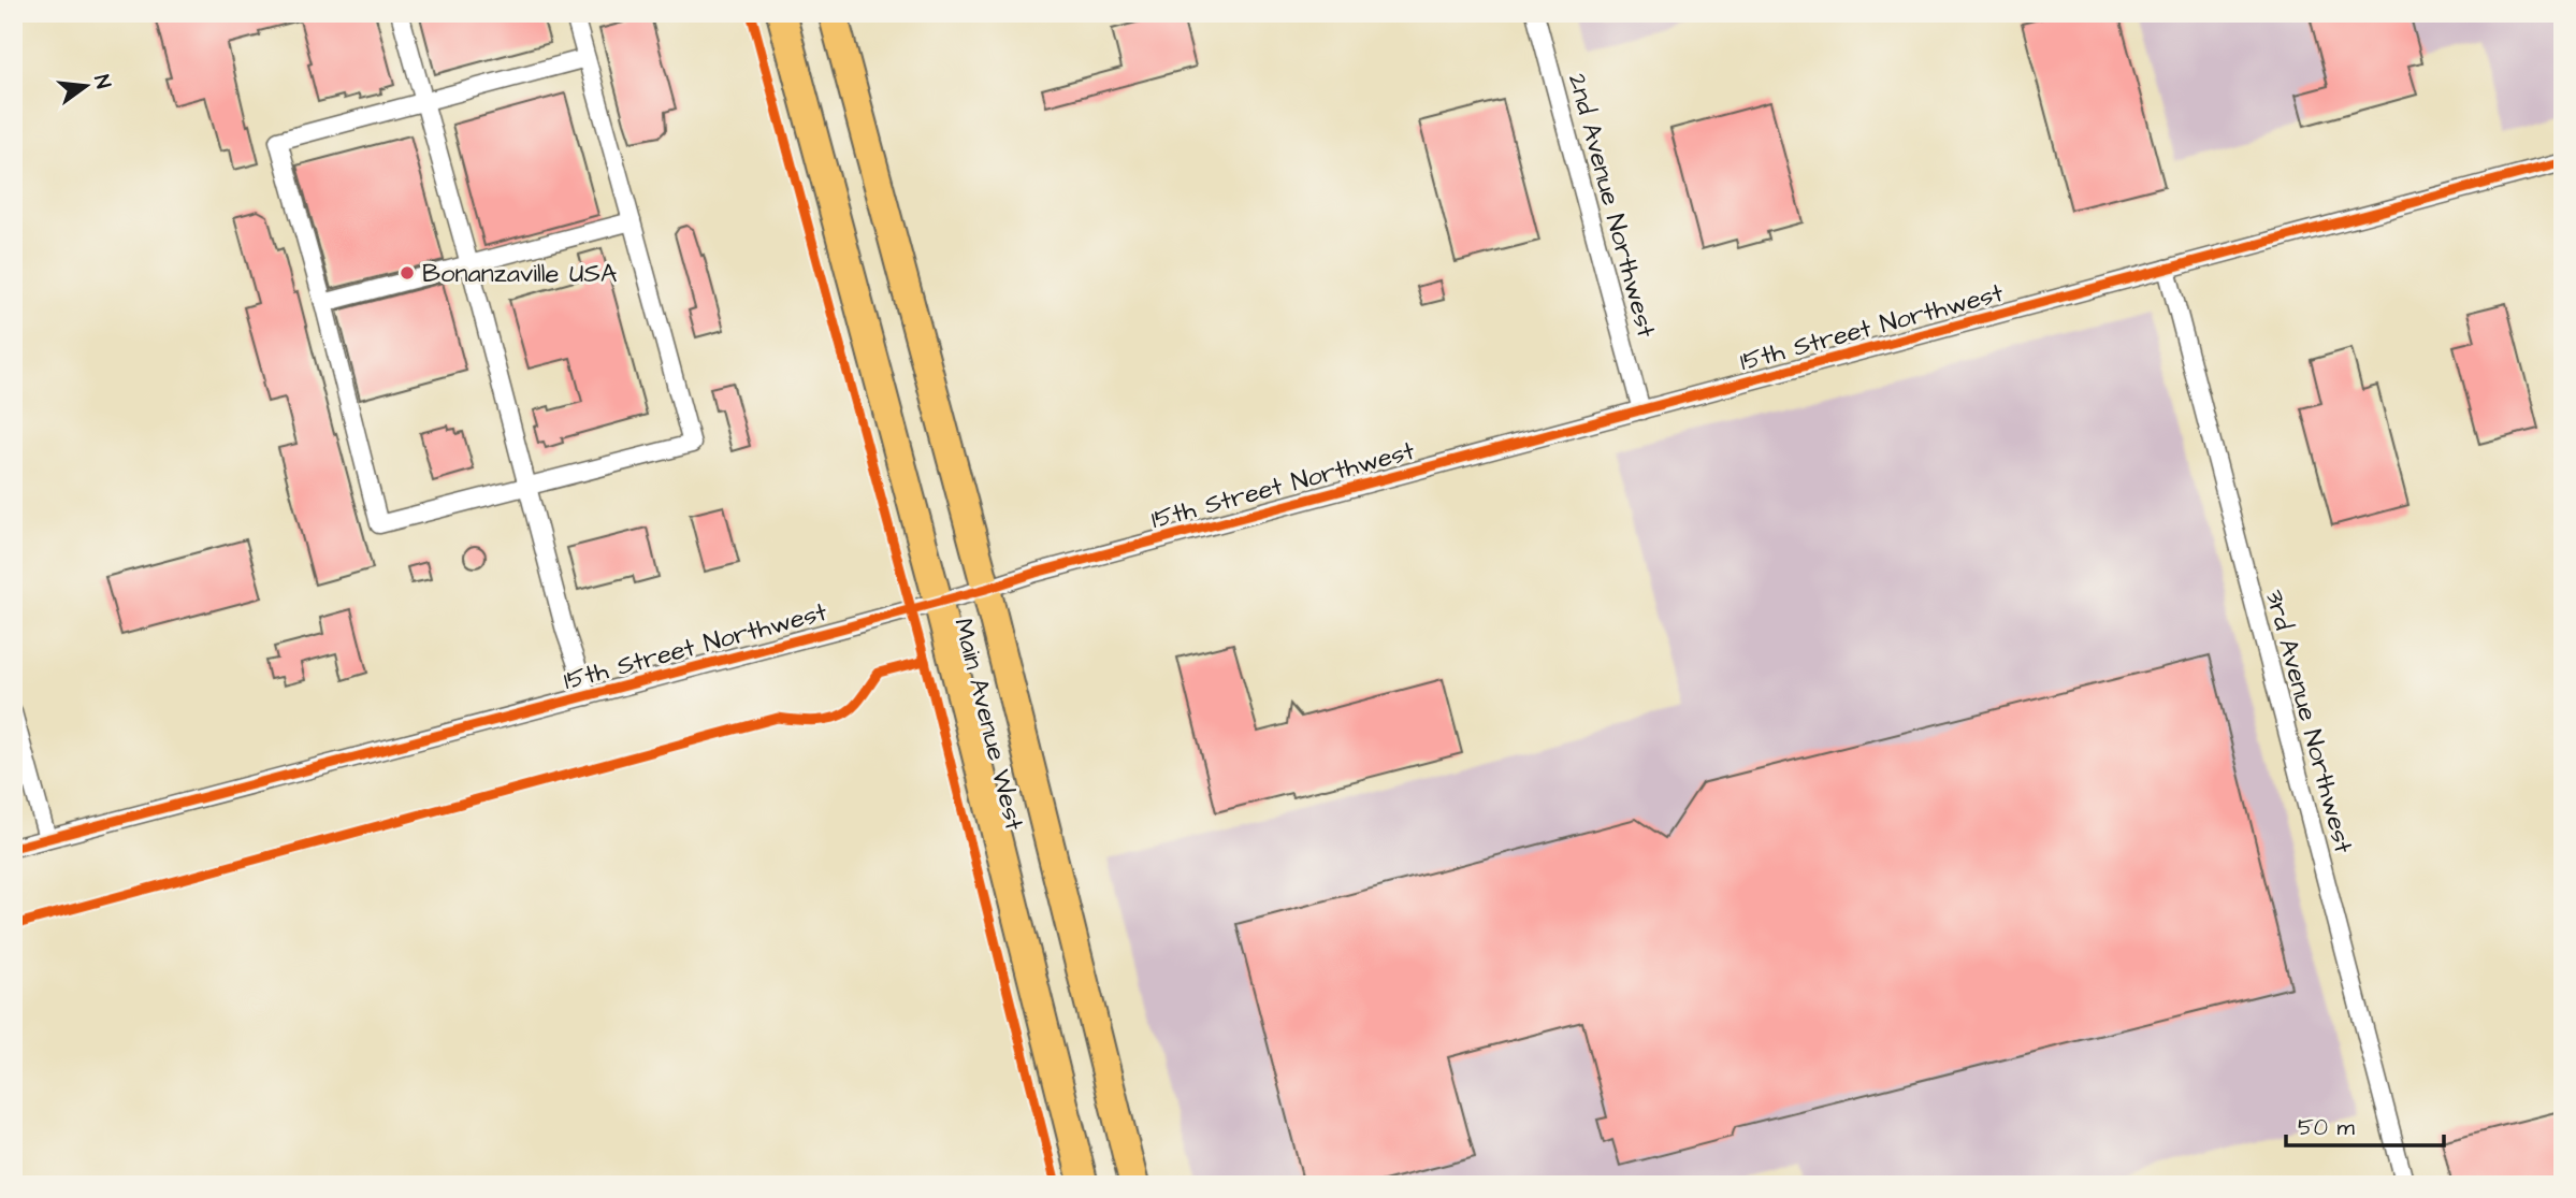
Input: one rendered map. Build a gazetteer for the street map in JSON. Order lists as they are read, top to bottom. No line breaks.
{"streets":{"main road":["Main Avenue West"],"street":["2nd Avenue Northwest","15th Street Northwest","3rd Avenue Northwest"]},"crossings":[["2nd Avenue Northwest","15th Street Northwest"],["15th Street Northwest","3rd Avenue Northwest"],["15th Street Northwest","Main Avenue West"]],"places":["Bonanzaville USA"],"scale_bar":"50 m","north":"right"}
